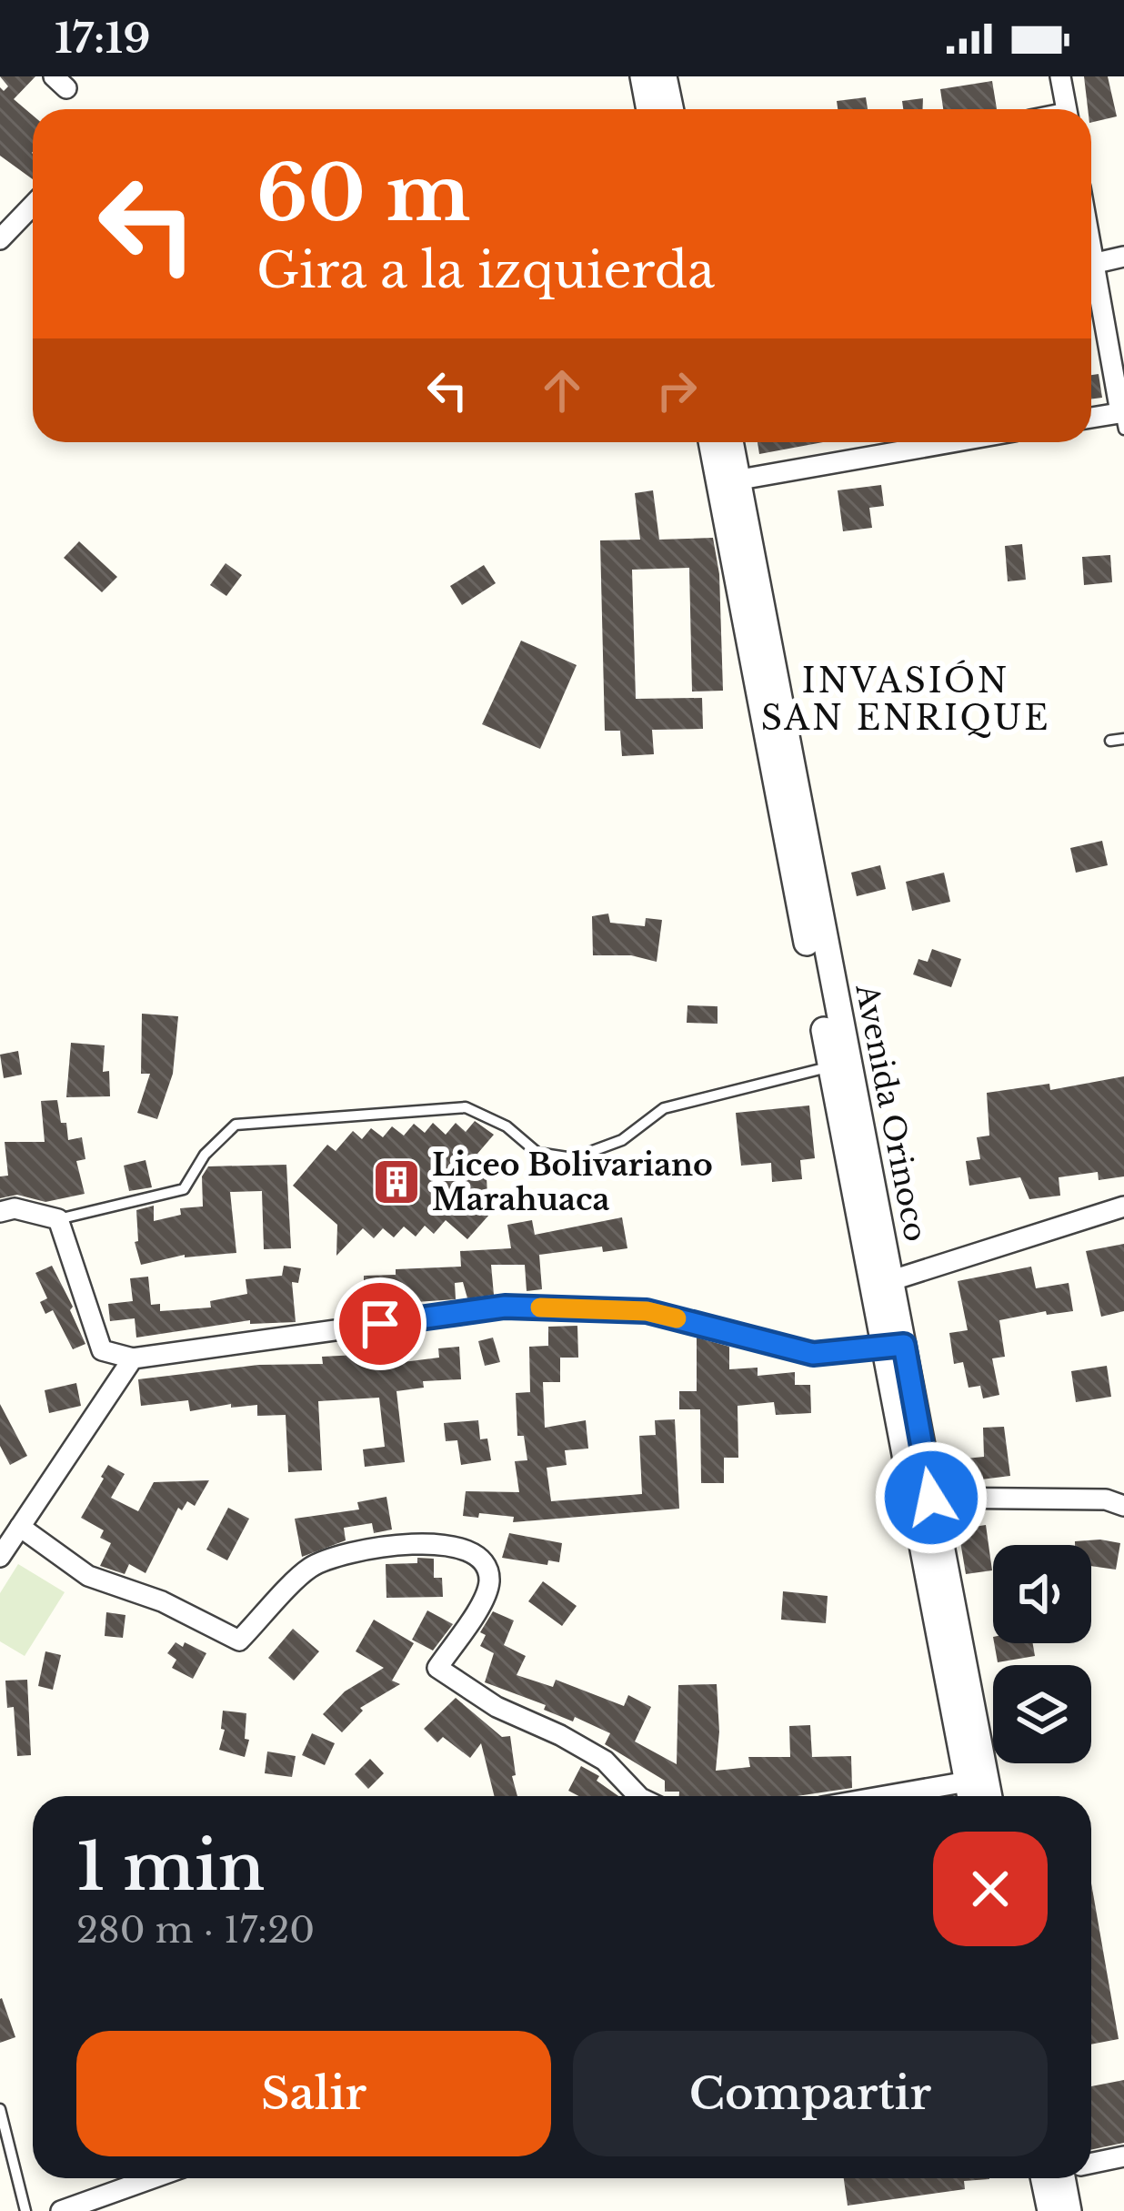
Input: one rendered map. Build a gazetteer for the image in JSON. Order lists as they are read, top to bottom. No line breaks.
{"streets":{"street":["Avenida Orinoco"]},"districts":["INVASIÓN SAN ENRIQUE"],"places":{"building":["Liceo Bolivariano Marahuaca"]},"page":{"status":"17:19","turn":["60 m","Gira a la izquierda"],"heading":["1 min","280 m · 17:20"],"buttons":["Salir","Compartir"]}}
